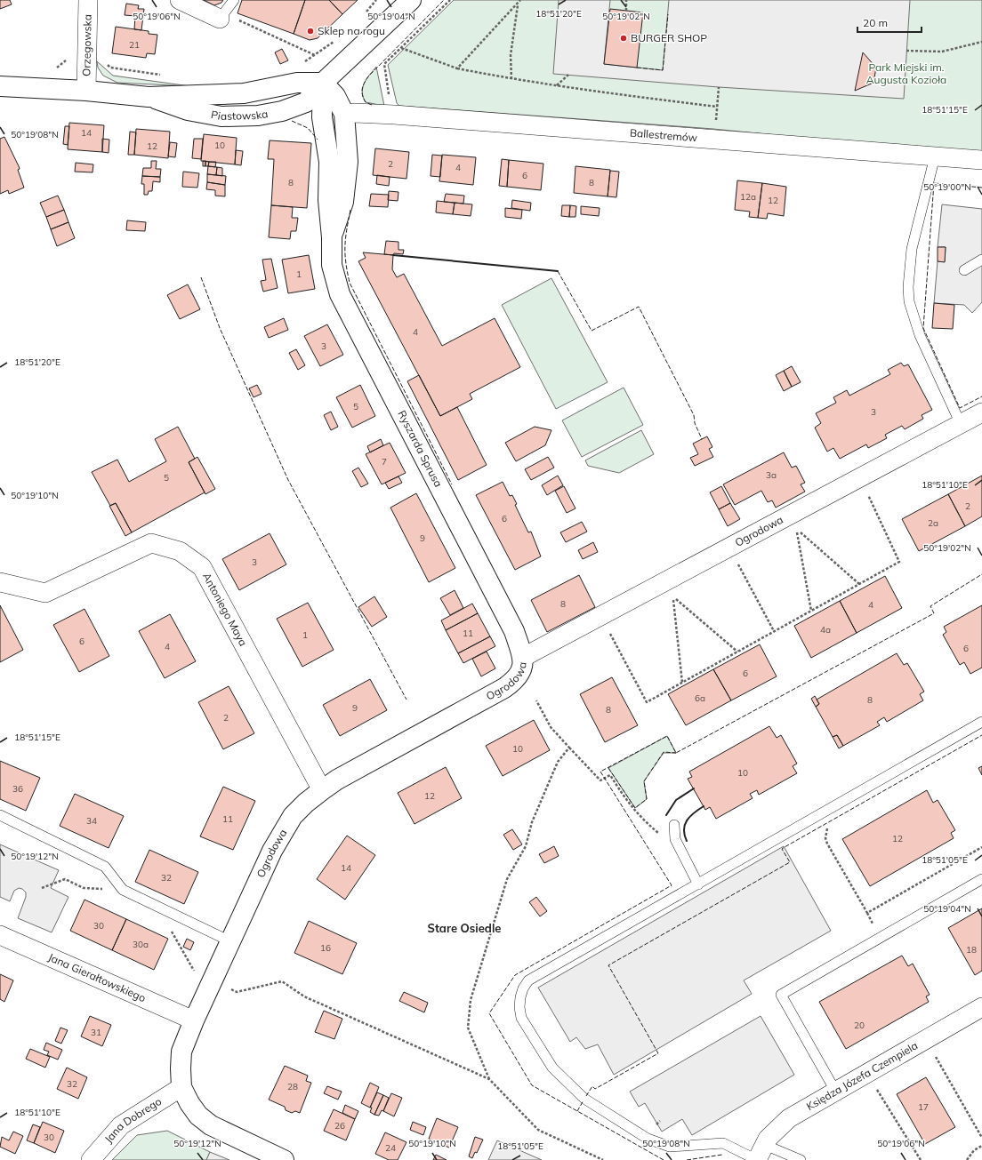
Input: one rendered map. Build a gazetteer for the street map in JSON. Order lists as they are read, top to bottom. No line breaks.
{"streets":{"street":["Orzegowska","Piastowska","Ballestremów","Ryszarda Sprusa","Ogrodowa","Antoniego Maya","Jana Gierałtowskiego","Księdza Józefa Czempiela","Jana Dobrego"]},"crossings":[["Orzegowska","Piastowska"],["Piastowska","Ryszarda Sprusa"],["Ballestremów","Ryszarda Sprusa"],["Ryszarda Sprusa","Ogrodowa"],["Ogrodowa","Antoniego Maya"],["Ogrodowa","Jana Gierałtowskiego"],["Ogrodowa","Jana Dobrego"]],"districts":["Stare Osiedle"],"parks":["Park Miejski im. Augusta Kozioła"],"places":["Sklep na rogu","BURGER SHOP"],"house_numbers":["21","14","10","12","2","4","6","8","8","12a","12","1","4","3","5","3","7","3a","5","2","6","2a","9","3","8","4","4a","11","1","6","4","6","6","6a","8","9","8","2","10","10","36","12","11","34","12","14","32","30","30a","16","18","20","31","32","28","17","26","30","24"],"scale_bar":"20 m","coordinates":["18°51'20\"E","50°19'06\"N","50°19'02\"N","50°19'04\"N","18°51'15\"E","50°19'08\"N","50°19'00\"N","18°51'10\"E","50°19'10\"N","50°19'12\"N","18°51'05\"E"]}
